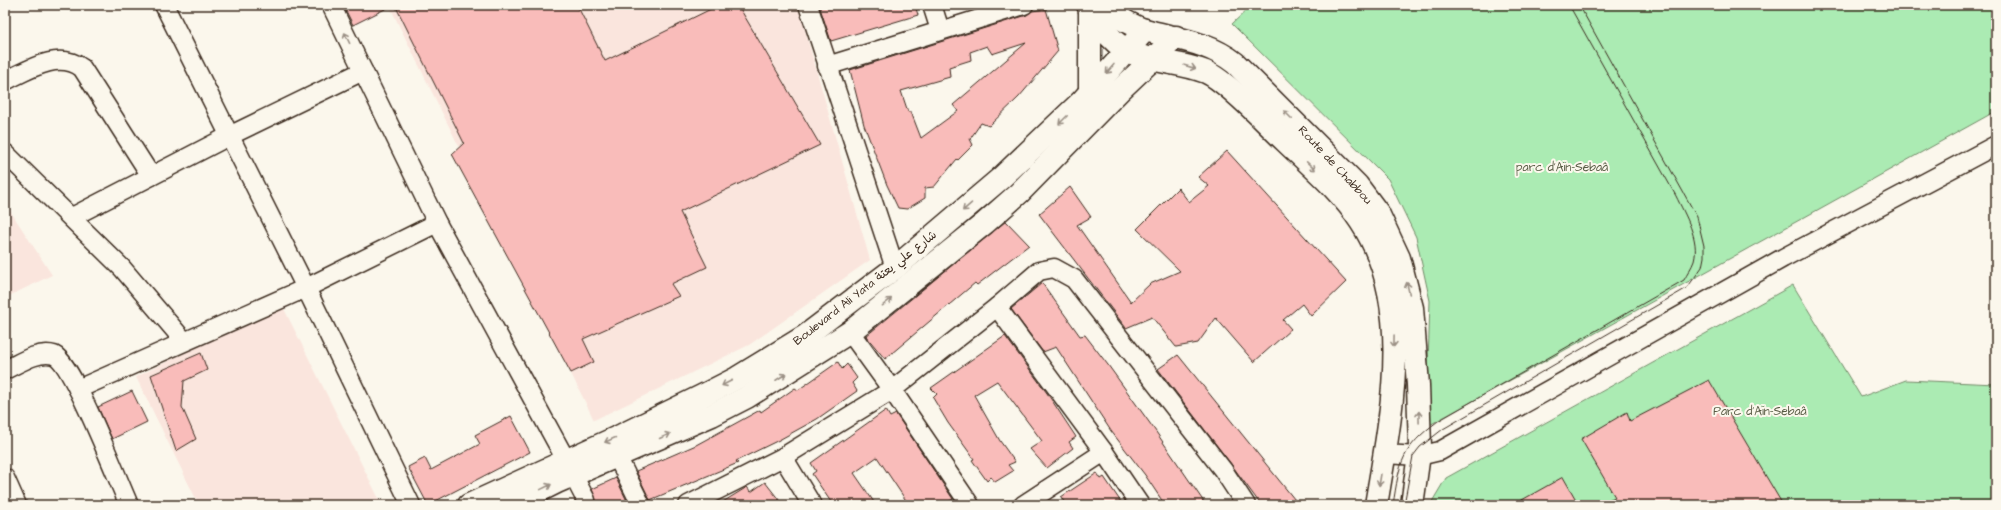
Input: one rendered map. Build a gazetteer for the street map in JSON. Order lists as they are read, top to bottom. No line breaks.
{"streets":{"street":["Route de Chabbou","Boulevard Ali Yata شارع علي يعتة"]},"crossings":[["Route de Chabbou","Boulevard Ali Yata شارع علي يعتة"]],"parks":["parc d'Aïn-Sebaâ","Parc d'Aïn-Sebaâ"]}
